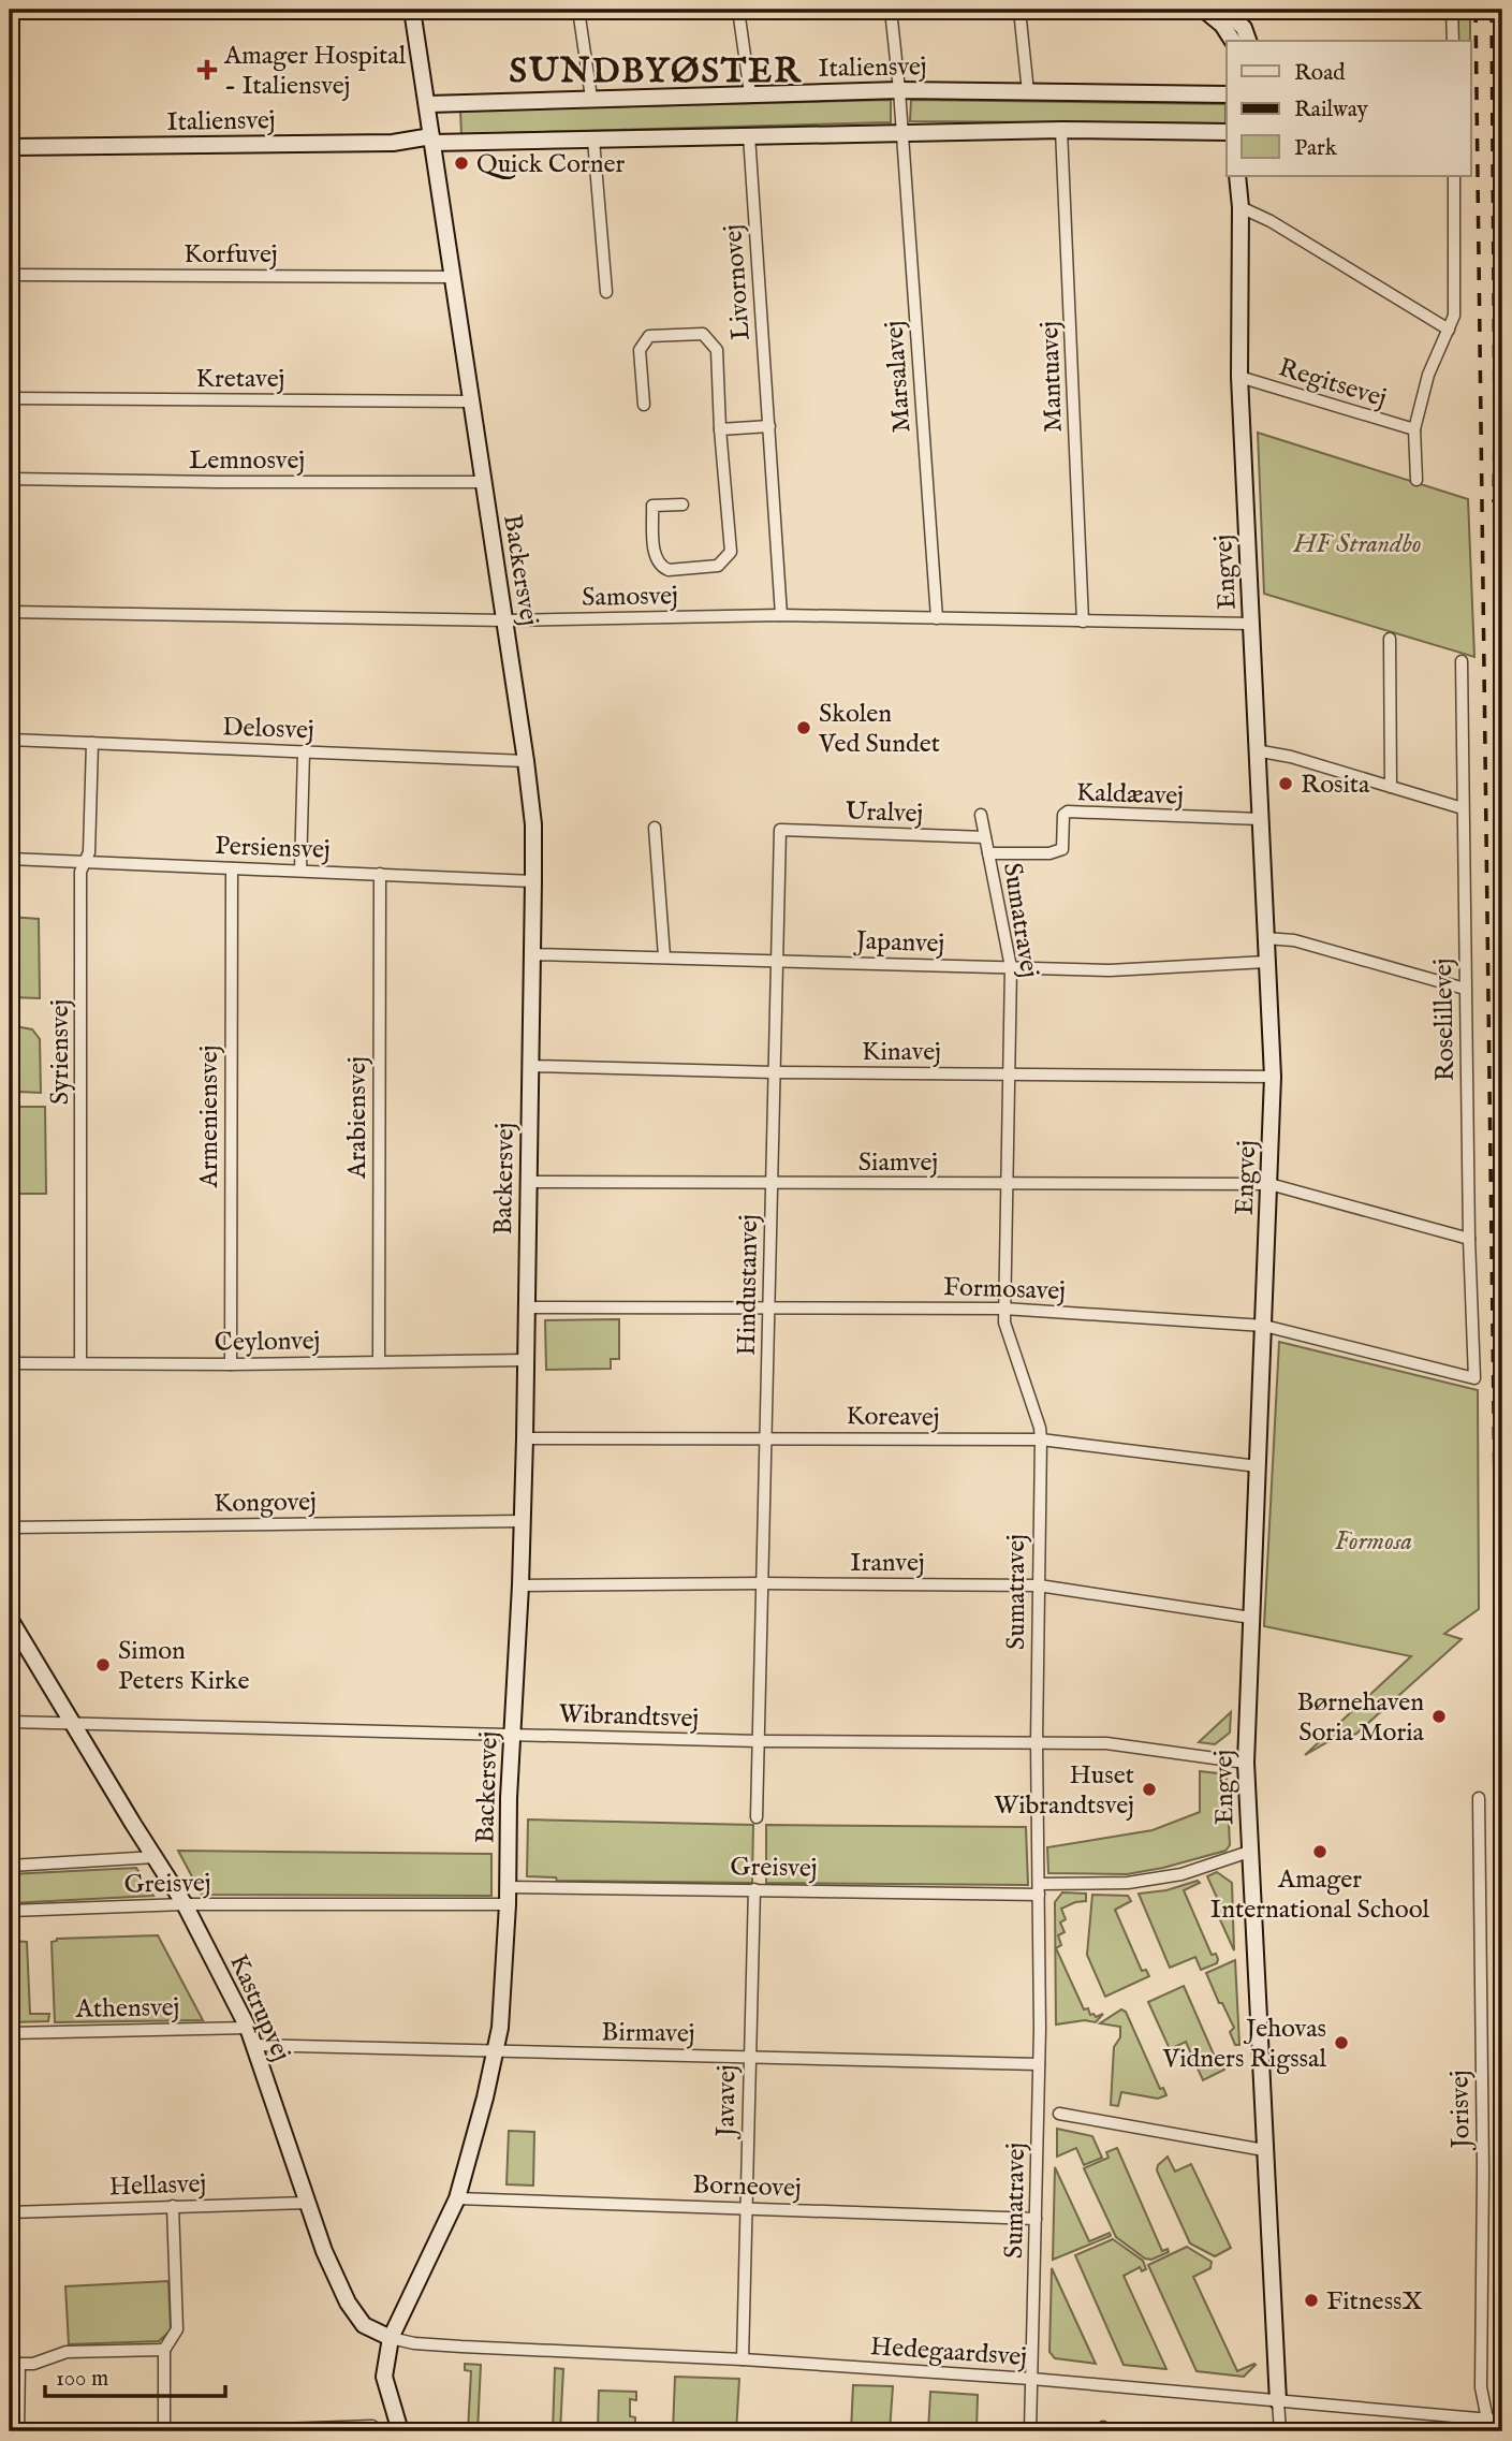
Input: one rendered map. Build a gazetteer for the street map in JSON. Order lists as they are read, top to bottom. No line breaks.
{"streets":{"street":["Italiensvej","Korfuvej","Livornovej","Marsalavej","Mantuavej","Kretavej","Regitsevej","Lemnosvej","Backersvej","Engvej","Samosvej","Delosvej","Kaldæavej","Uralvej","Persiensvej","Sumatravej","Japanvej","Roselillevej","Kinavej","Syriensvej","Armeniensvej","Arabiensvej","Siamvej","Hindustanvej","Formosavej","Ceylonvej","Koreavej","Kongovej","Iranvej","Wibrandtsvej","Greisvej","Athensvej","Kastrupvej","Birmavej","Javavej","Jorisvej","Hellasvej","Borneovej","Hedegaardsvej"]},"crossings":[["Italiensvej","Livornovej"],["Italiensvej","Marsalavej"],["Italiensvej","Mantuavej"],["Italiensvej","Backersvej"],["Korfuvej","Backersvej"],["Livornovej","Samosvej"],["Marsalavej","Samosvej"],["Mantuavej","Samosvej"],["Kretavej","Backersvej"],["Regitsevej","Engvej"],["Lemnosvej","Backersvej"],["Backersvej","Samosvej"],["Backersvej","Delosvej"],["Backersvej","Persiensvej"],["Backersvej","Japanvej"],["Backersvej","Kinavej"],["Backersvej","Siamvej"],["Backersvej","Formosavej"],["Backersvej","Ceylonvej"],["Backersvej","Koreavej"],["Backersvej","Kongovej"],["Backersvej","Iranvej"],["Backersvej","Wibrandtsvej"],["Backersvej","Greisvej"],["Backersvej","Kastrupvej"],["Backersvej","Birmavej"],["Backersvej","Borneovej"],["Backersvej","Hedegaardsvej"],["Engvej","Samosvej"],["Engvej","Kaldæavej"],["Engvej","Japanvej"],["Engvej","Kinavej"],["Engvej","Siamvej"],["Engvej","Formosavej"],["Engvej","Koreavej"],["Engvej","Iranvej"],["Engvej","Wibrandtsvej"],["Engvej","Greisvej"],["Engvej","Hedegaardsvej"],["Delosvej","Syriensvej"],["Kaldæavej","Sumatravej"],["Uralvej","Sumatravej"],["Uralvej","Hindustanvej"],["Persiensvej","Syriensvej"],["Persiensvej","Armeniensvej"],["Persiensvej","Arabiensvej"],["Sumatravej","Japanvej"],["Sumatravej","Kinavej"],["Sumatravej","Siamvej"],["Sumatravej","Formosavej"],["Sumatravej","Koreavej"],["Sumatravej","Iranvej"],["Sumatravej","Wibrandtsvej"],["Sumatravej","Greisvej"],["Sumatravej","Birmavej"],["Sumatravej","Borneovej"],["Sumatravej","Hedegaardsvej"],["Japanvej","Hindustanvej"],["Roselillevej","Siamvej"],["Roselillevej","Formosavej"],["Kinavej","Hindustanvej"],["Syriensvej","Ceylonvej"],["Armeniensvej","Ceylonvej"],["Arabiensvej","Ceylonvej"],["Siamvej","Hindustanvej"],["Hindustanvej","Formosavej"],["Hindustanvej","Koreavej"],["Hindustanvej","Iranvej"],["Hindustanvej","Wibrandtsvej"],["Wibrandtsvej","Kastrupvej"],["Greisvej","Kastrupvej"],["Greisvej","Javavej"],["Athensvej","Kastrupvej"],["Kastrupvej","Birmavej"],["Kastrupvej","Hellasvej"],["Kastrupvej","Hedegaardsvej"],["Birmavej","Javavej"],["Javavej","Borneovej"],["Javavej","Hedegaardsvej"],["Jorisvej","Hedegaardsvej"]],"districts":["SUNDBYØSTER"],"parks":["HF Strandbo","Formosa"],"places":{"health":["Amager Hospital - Italiensvej"],"other":["Quick Corner","Skolen Ved Sundet","Rosita","Simon Peters Kirke","Børnehaven Soria Moria","Huset Wibrandtsvej","Amager International School","Jehovas Vidners Rigssal","FitnessX"]},"legend":["Road","Railway","Park"],"scale_bar":"100 m"}
